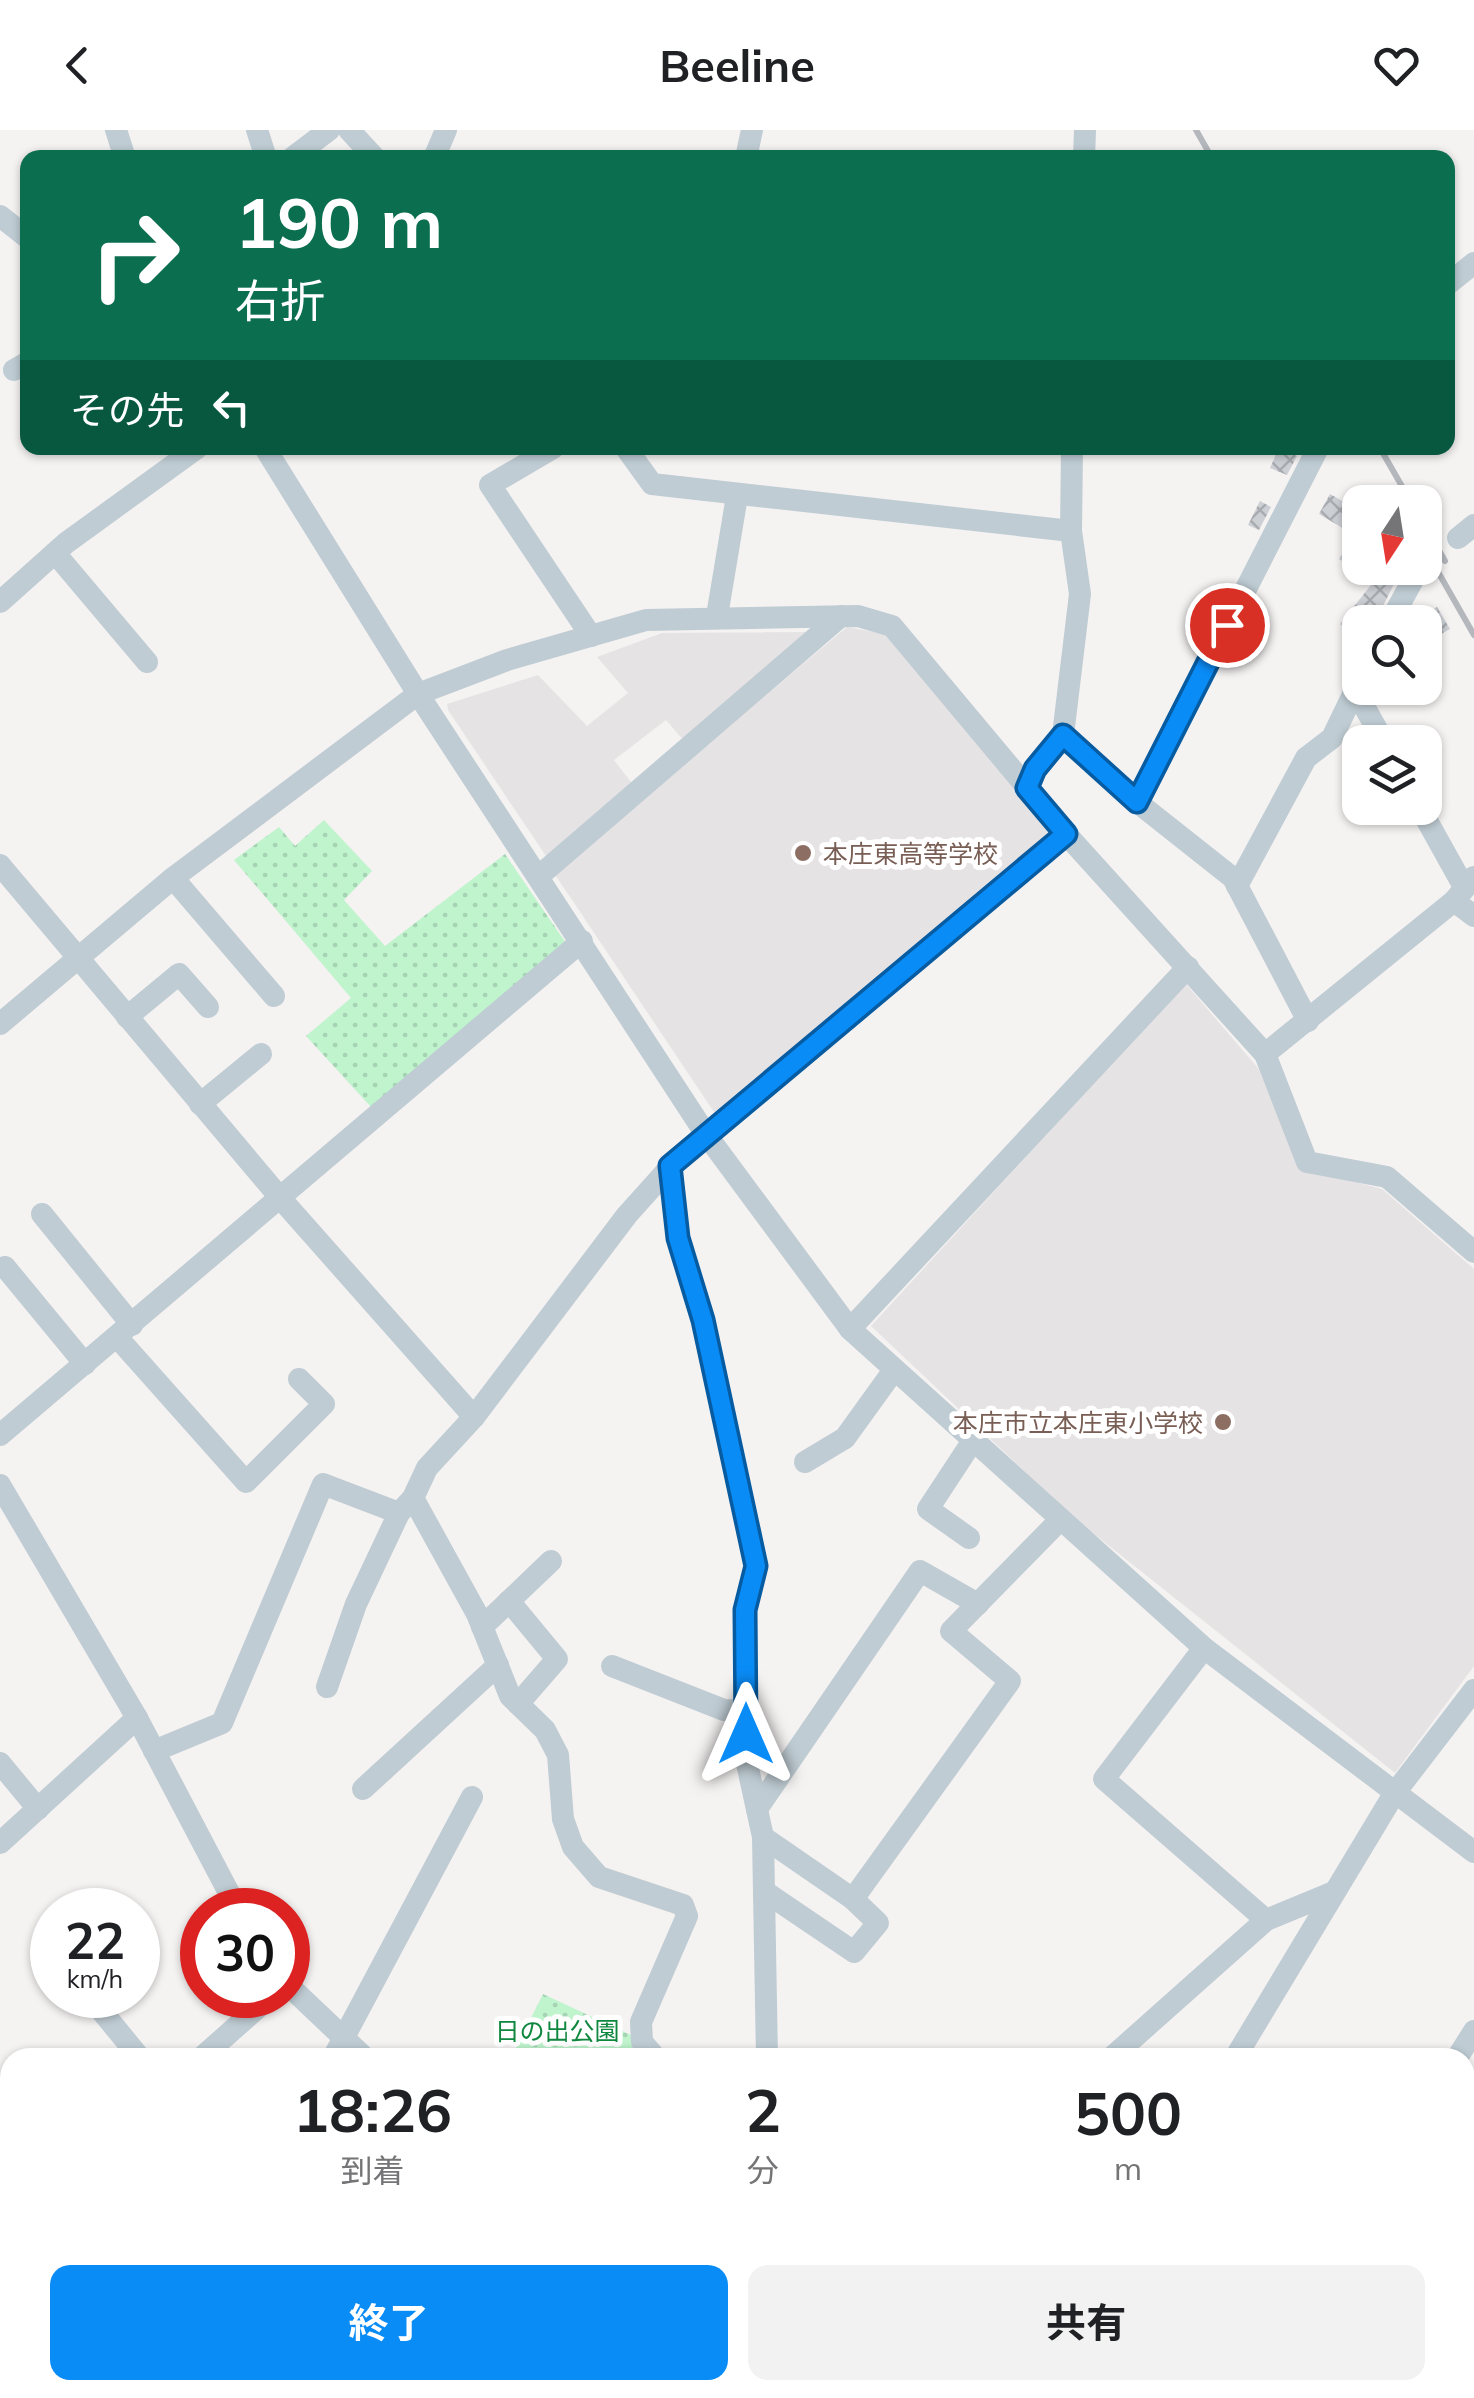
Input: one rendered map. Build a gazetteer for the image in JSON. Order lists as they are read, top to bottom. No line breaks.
{"parks":["日の出公園"],"places":["本庄東高等学校","本庄市立本庄東小学校"],"north":"bottom","page":{"header":"Beeline","turn":["190 m","右折"],"then":"その先","speed":"22 km/h","limit":"30","eta":["18:26","到着","2","分","500","m"],"buttons":["終了","共有"]}}
